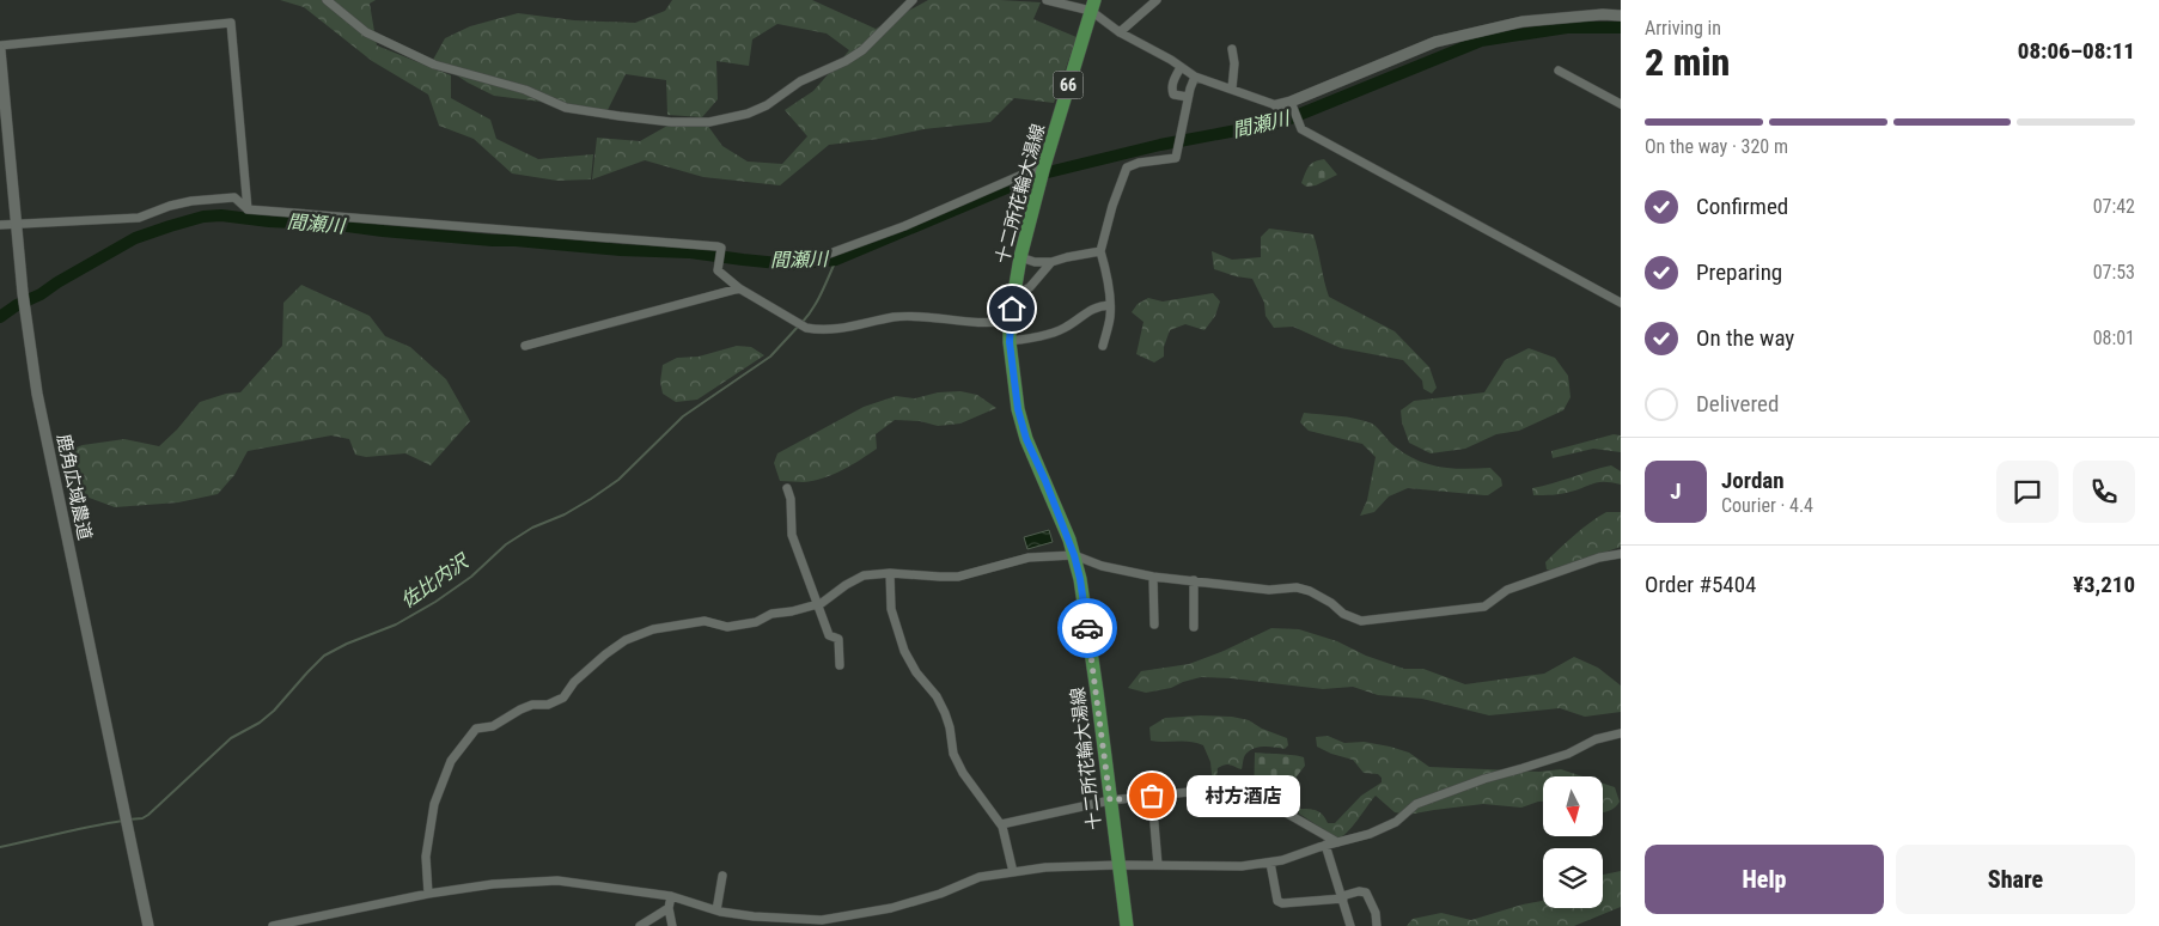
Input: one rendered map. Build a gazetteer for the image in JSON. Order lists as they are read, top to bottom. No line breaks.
{"streets":{"main road":["66","十二所花輪大湯線"],"street":["鹿角広域農道"]},"water":["間瀬川","佐比内沢"],"places":["村方酒店"],"north":"bottom","page":{"heading":["2 min","Arriving in","08:06–08:11"],"panel":["Jordan","Courier · 4.4","Order #5404","¥3,210"],"bar":"On the way · 320 m","list":[["Confirmed","07:42"],["Preparing","07:53"],["On the way","08:01"],"Delivered"],"round":"J","bubble":"村方酒店","buttons":["Help","Share"]}}
